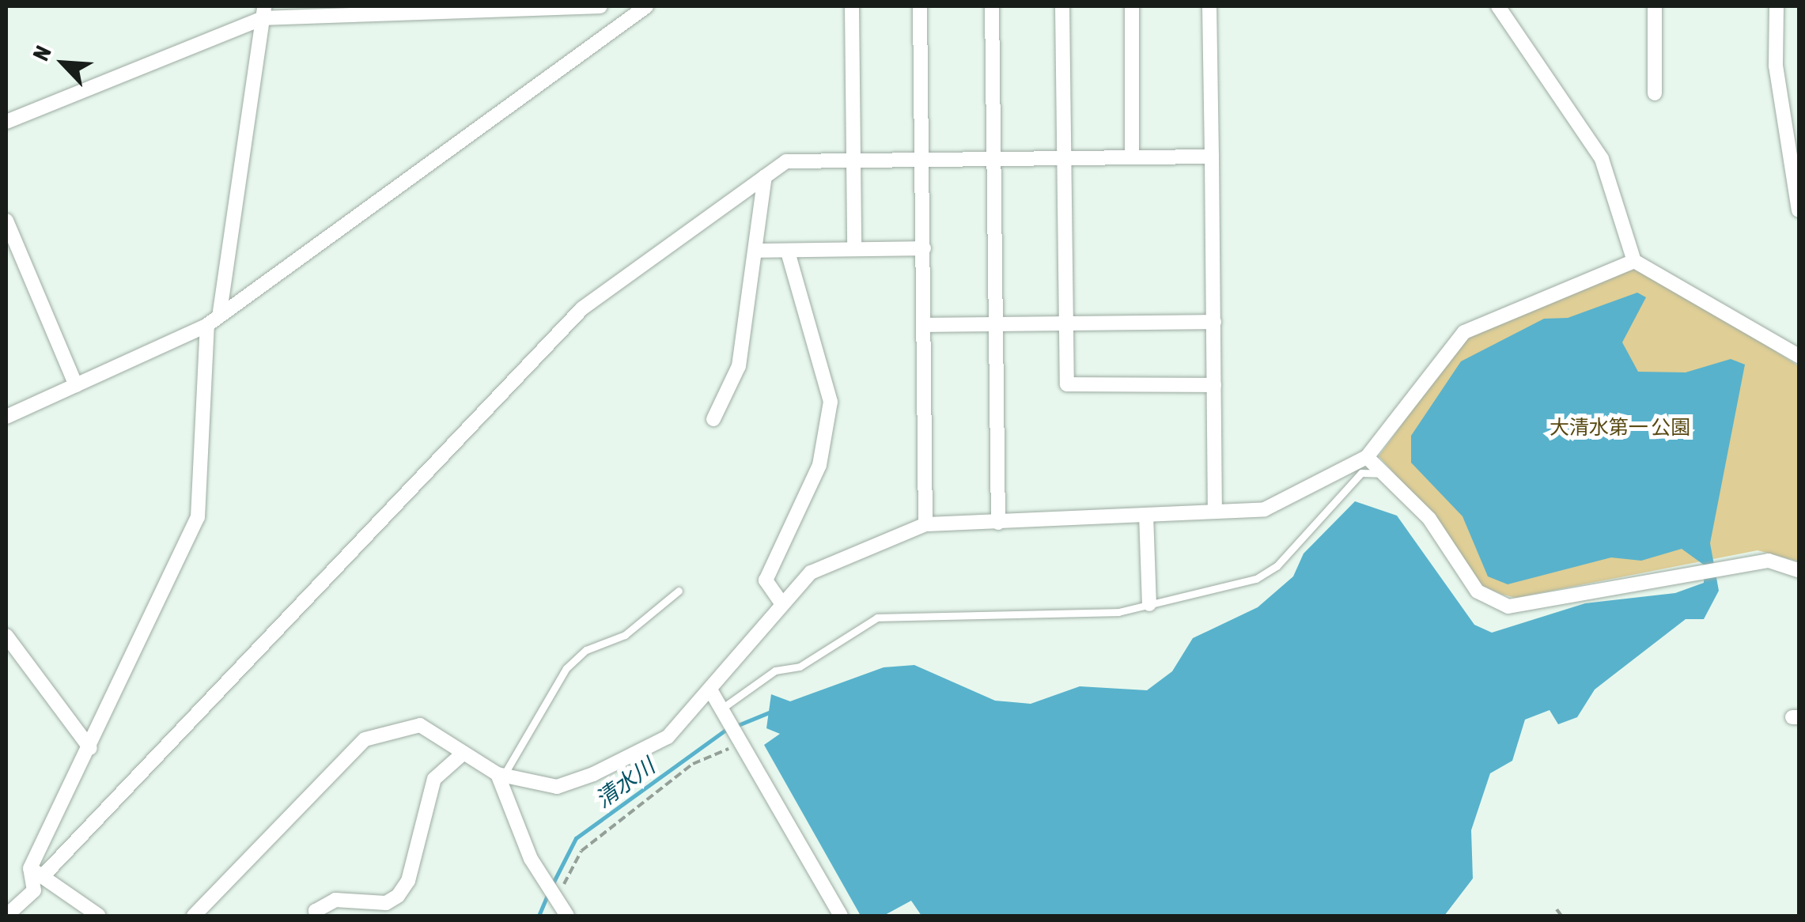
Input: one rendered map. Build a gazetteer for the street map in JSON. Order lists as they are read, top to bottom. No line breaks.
{"water":["清水川"],"parks":["大清水第一 公園"],"north":"top left"}
